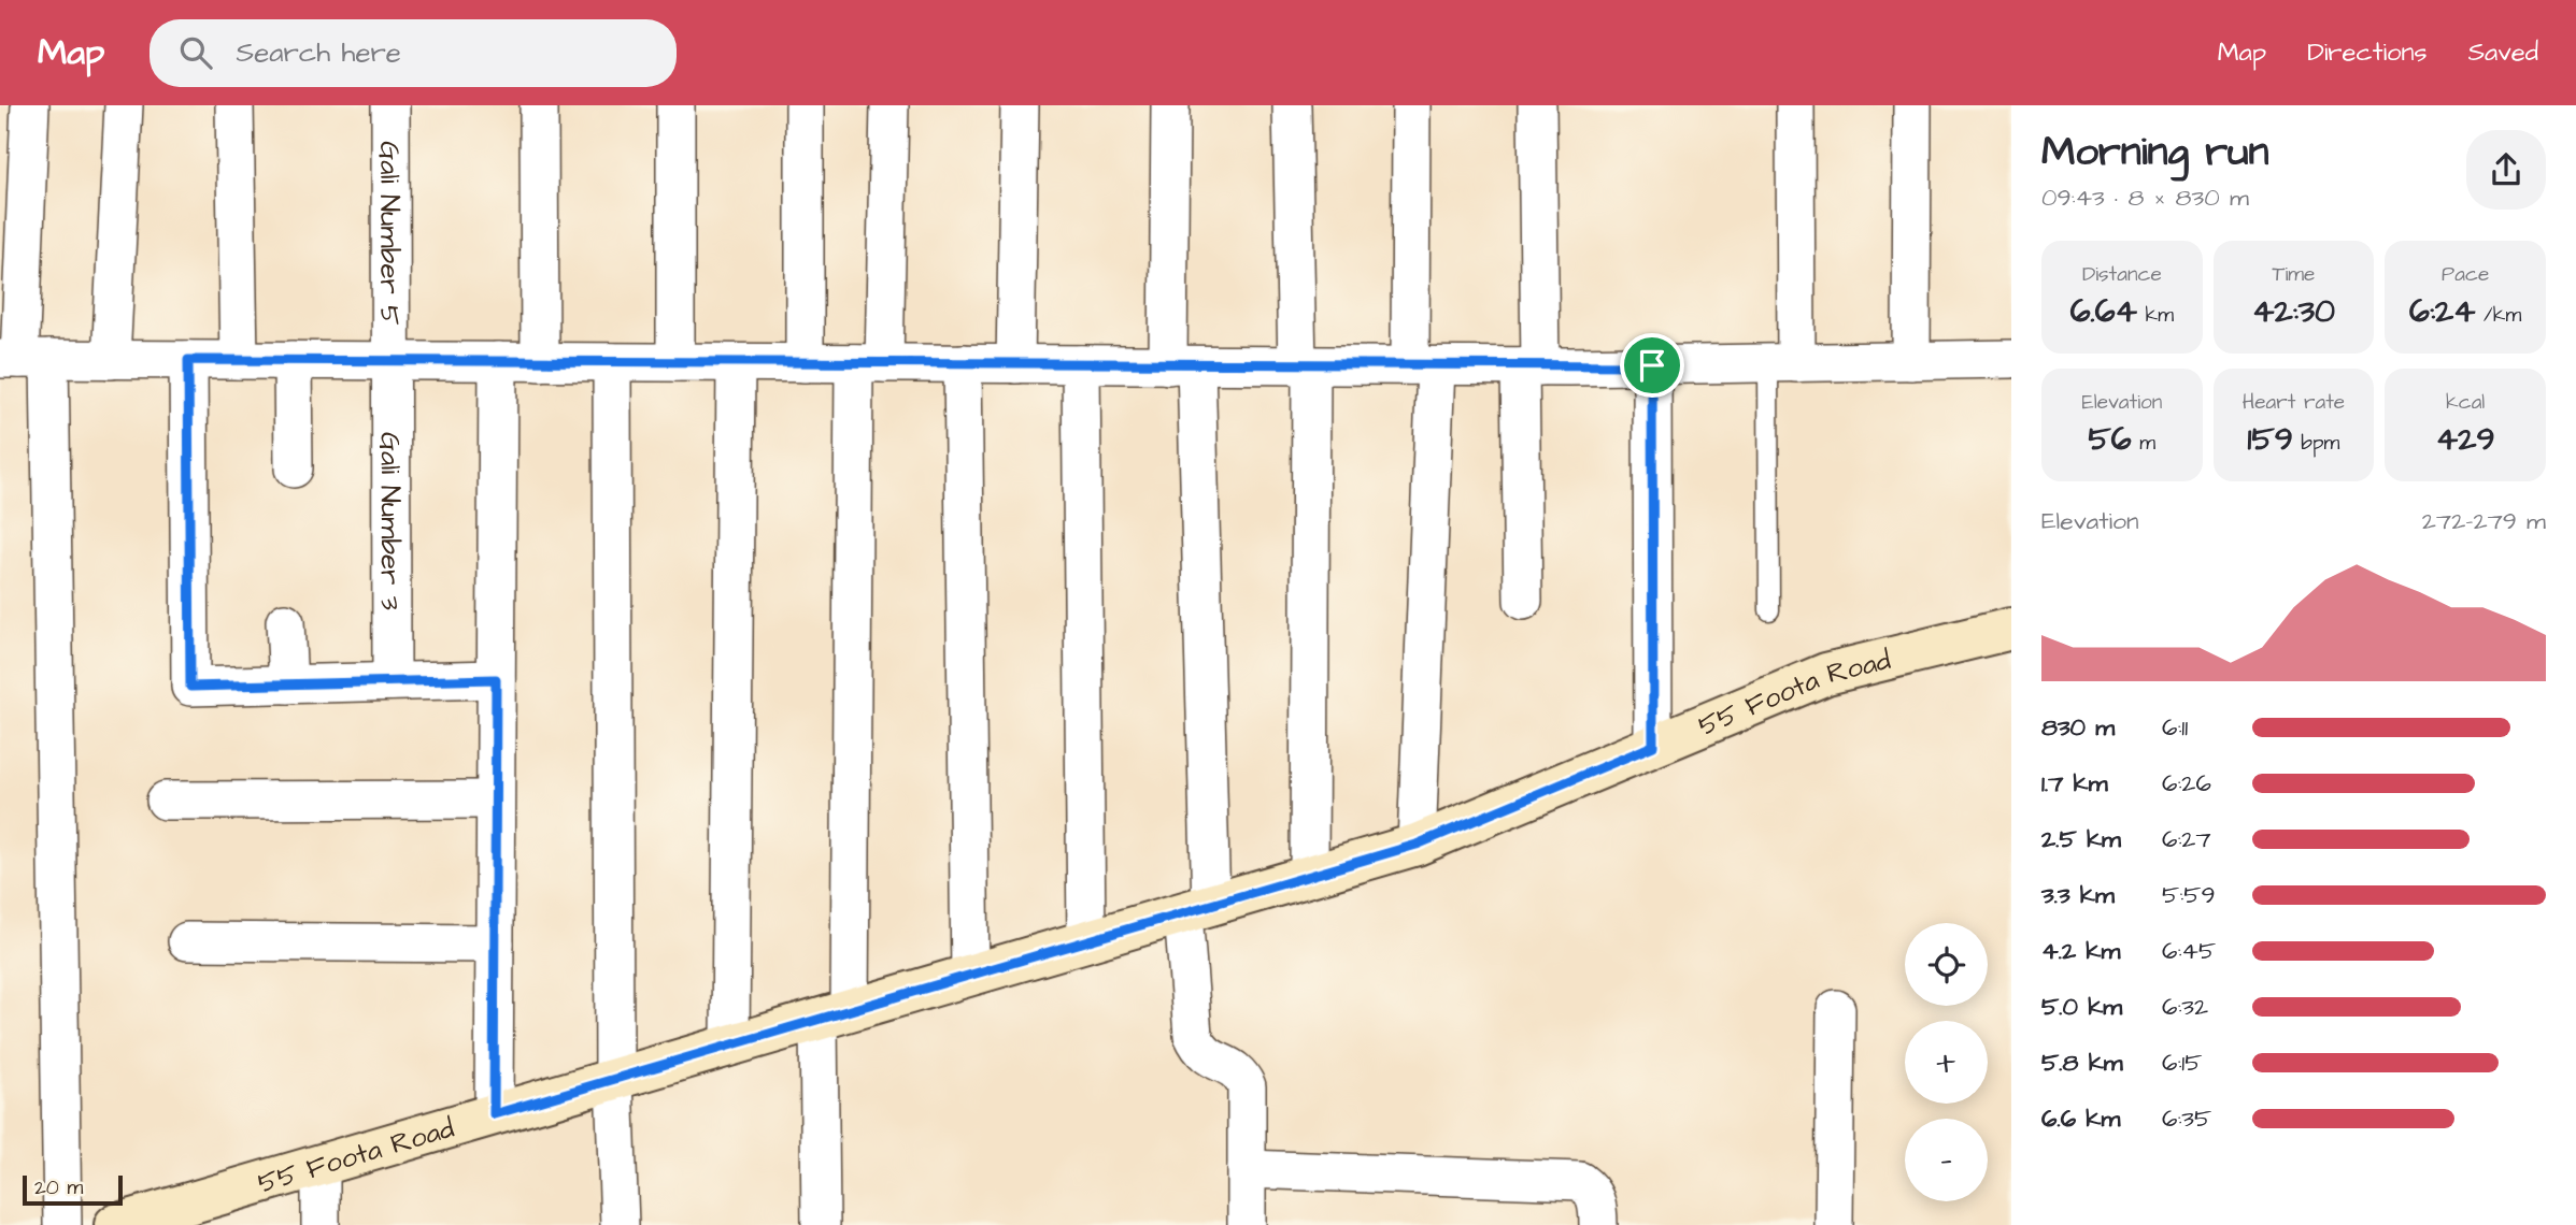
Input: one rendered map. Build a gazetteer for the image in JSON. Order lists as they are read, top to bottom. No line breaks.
{"streets":{"street":["Gali Number 5","Gali Number 3","55 Foota Road"]},"crossings":[["Gali Number 5","Gali Number 3"]],"scale_bar":"20 m","page":{"header":"Map","search":"Search here","nav":["Map","Directions","Saved"],"heading":["Morning run","09:43 · 8 × 830 m"],"stats":[["Distance","6.64 km"],["Time","42:30"],["Pace","6:24 /km"],["Elevation","56 m"],["Heart rate","159 bpm"],["kcal","429"]],"chart":["Elevation","272–279 m"],"list":[{"name":"830 m","note":"6:11"},{"name":"1.7 km","note":"6:26"},{"name":"2.5 km","note":"6:27"},{"name":"3.3 km","note":"5:59"},{"name":"4.2 km","note":"6:45"},{"name":"5.0 km","note":"6:32"},{"name":"5.8 km","note":"6:15"},{"name":"6.6 km","note":"6:35"}],"map_buttons":["+","−"],"scale":"20 m"}}
